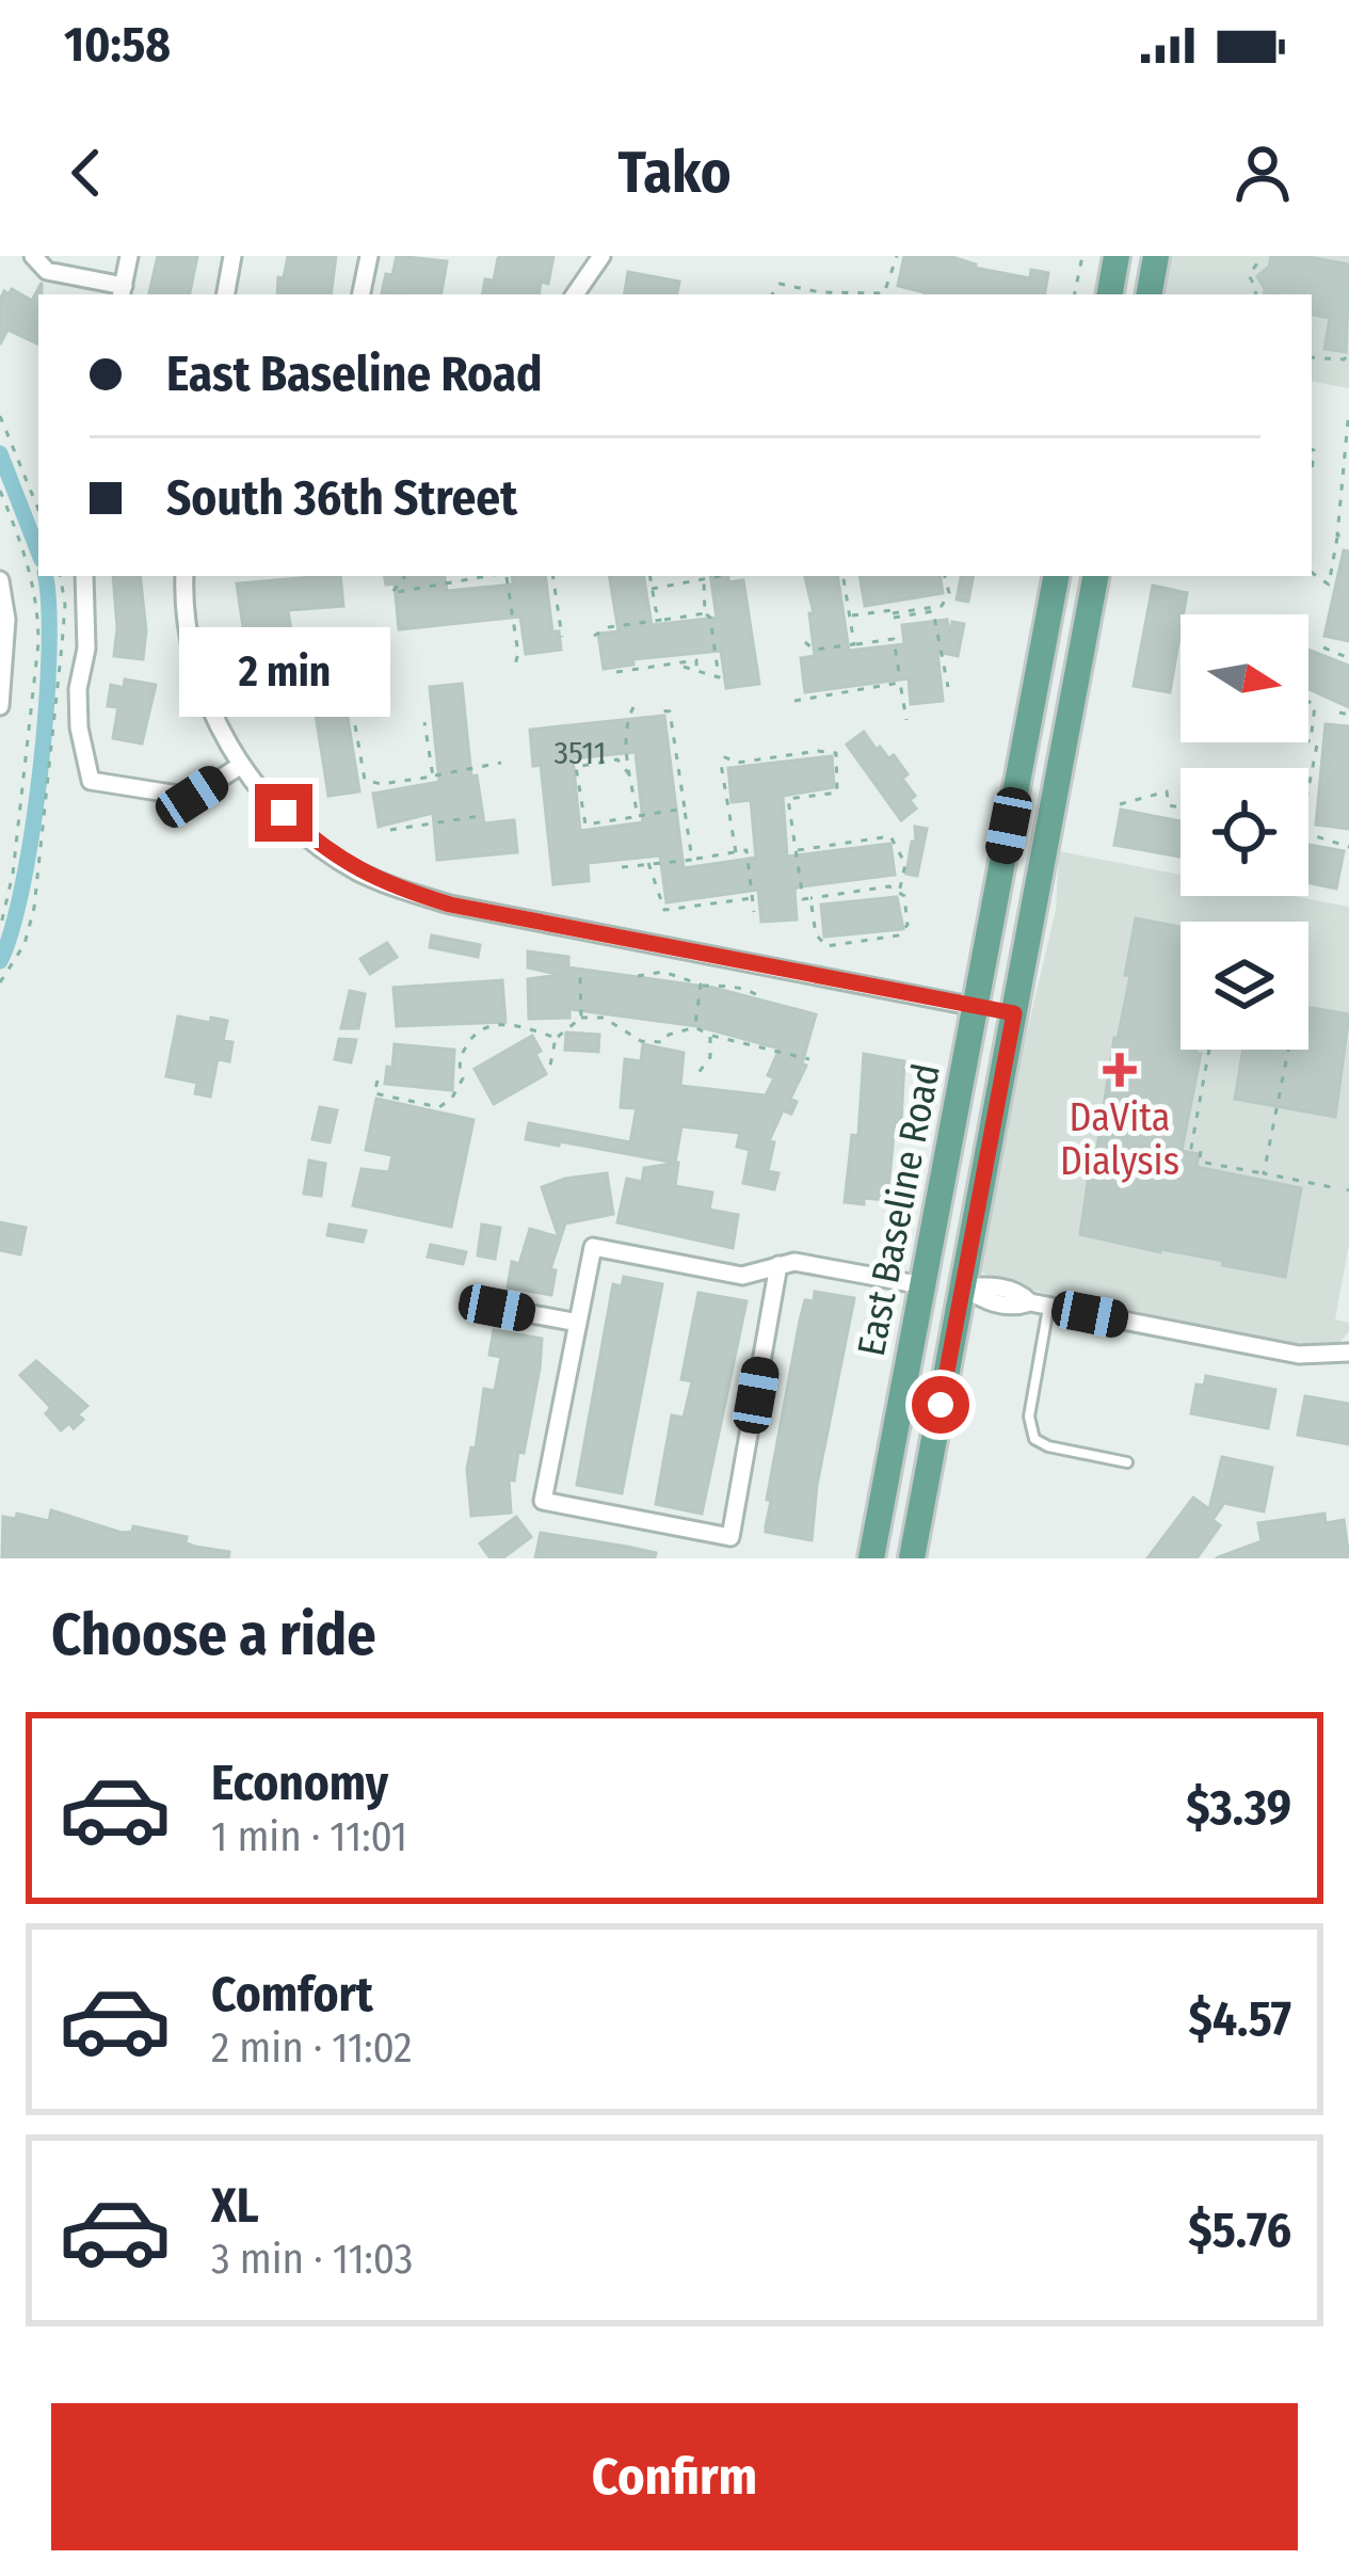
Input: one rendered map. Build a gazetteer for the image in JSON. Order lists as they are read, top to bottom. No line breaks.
{"streets":{"main road":["East Baseline Road"]},"places":{"health":["DaVita Dialysis"]},"house_numbers":["3511"],"north":"right","page":{"status":"10:58","header":"Tako","banner":["East Baseline Road","South 36th Street"],"bubble":"2 min","heading":"Choose a ride","list":[{"name":"Economy","note":"1 min · 11:01","value":"$3.39"},{"name":"Comfort","note":"2 min · 11:02","value":"$4.57"},{"name":"XL","note":"3 min · 11:03","value":"$5.76"}],"buttons":"Confirm"}}
